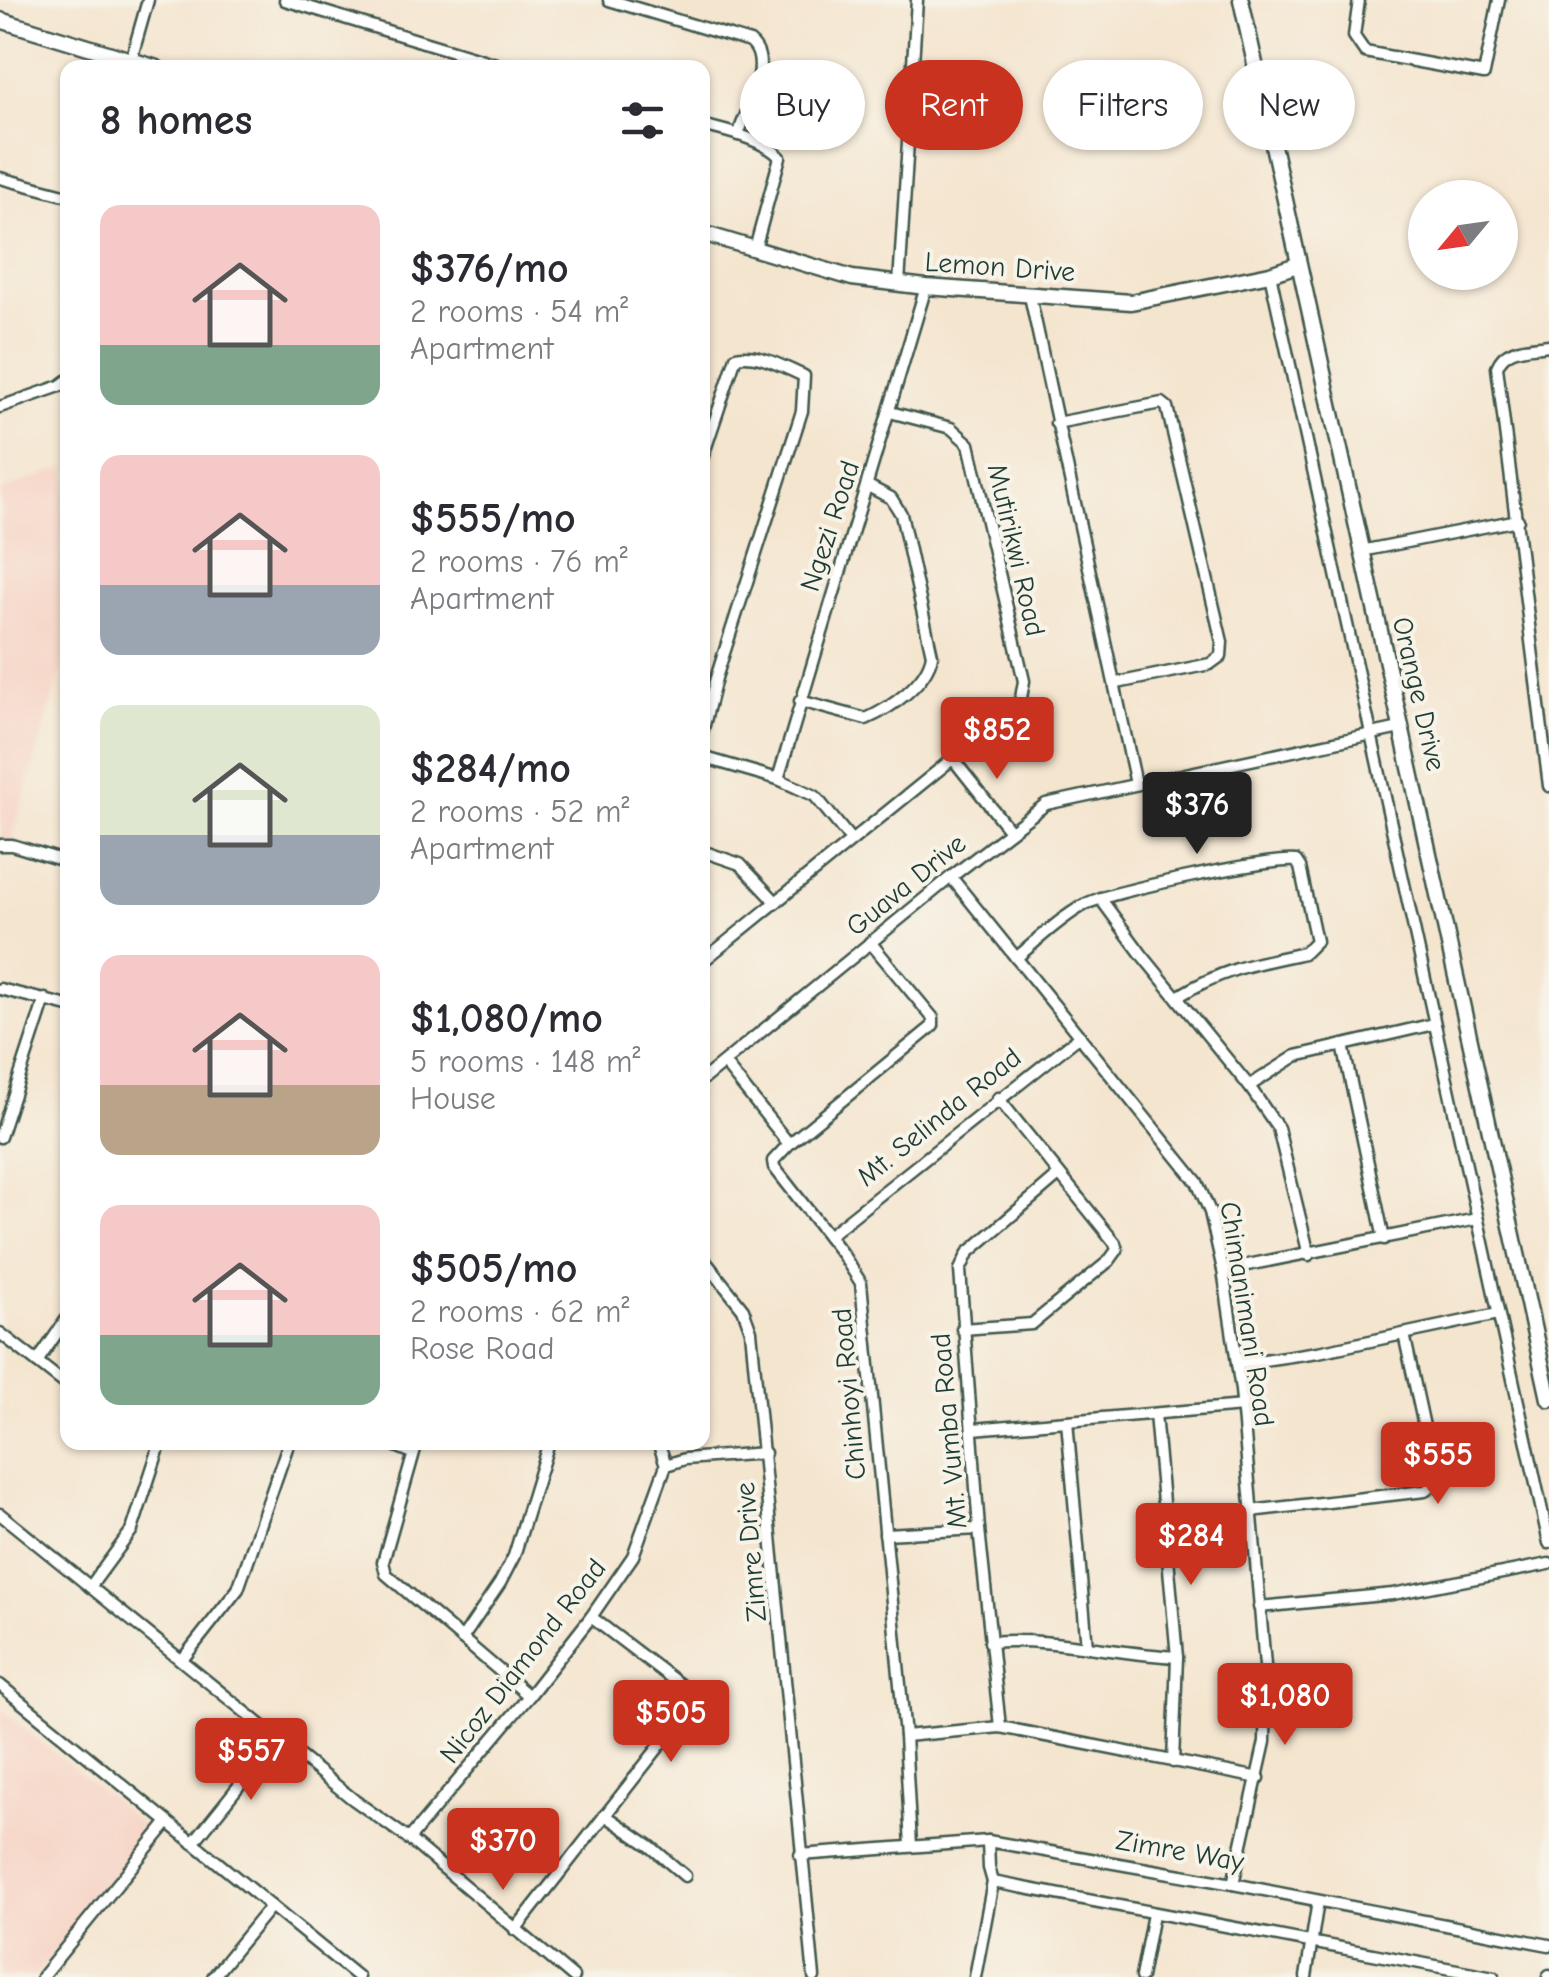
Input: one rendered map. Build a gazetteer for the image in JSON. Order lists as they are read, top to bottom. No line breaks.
{"streets":{"street":["Lemon Drive","Ngezi Road","Mutirikwi Road","Orange Drive","Guava Drive","Mt. Selinda Road","Chimanimani Road","Chinhoyi Road","Mt. Vumba Road","Zimre Drive","Nicoz Diamond Road","Zimre Way"]},"crossings":[["Lemon Drive","Ngezi Road"],["Lemon Drive","Orange Drive"],["Ngezi Road","Mutirikwi Road"],["Orange Drive","Guava Drive"],["Guava Drive","Chimanimani Road"],["Mt. Selinda Road","Chimanimani Road"],["Mt. Selinda Road","Chinhoyi Road"],["Chimanimani Road","Zimre Way"],["Chinhoyi Road","Zimre Way"],["Zimre Drive","Zimre Way"]],"north":"bottom left","page":{"chip":["Buy","Rent","Filters","New"],"heading":"8 homes","list":[{"name":"$376/mo","note":"2 rooms · 54 m² · Apartment"},{"name":"$555/mo","note":"2 rooms · 76 m² · Apartment"},{"name":"$284/mo","note":"2 rooms · 52 m² · Apartment"},{"name":"$1,080/mo","note":"5 rooms · 148 m² · House"},{"name":"$505/mo","note":"2 rooms · 62 m² · Rose Road"}],"price":["$852","$376","$555","$284","$1,080","$505","$557","$370"]}}
